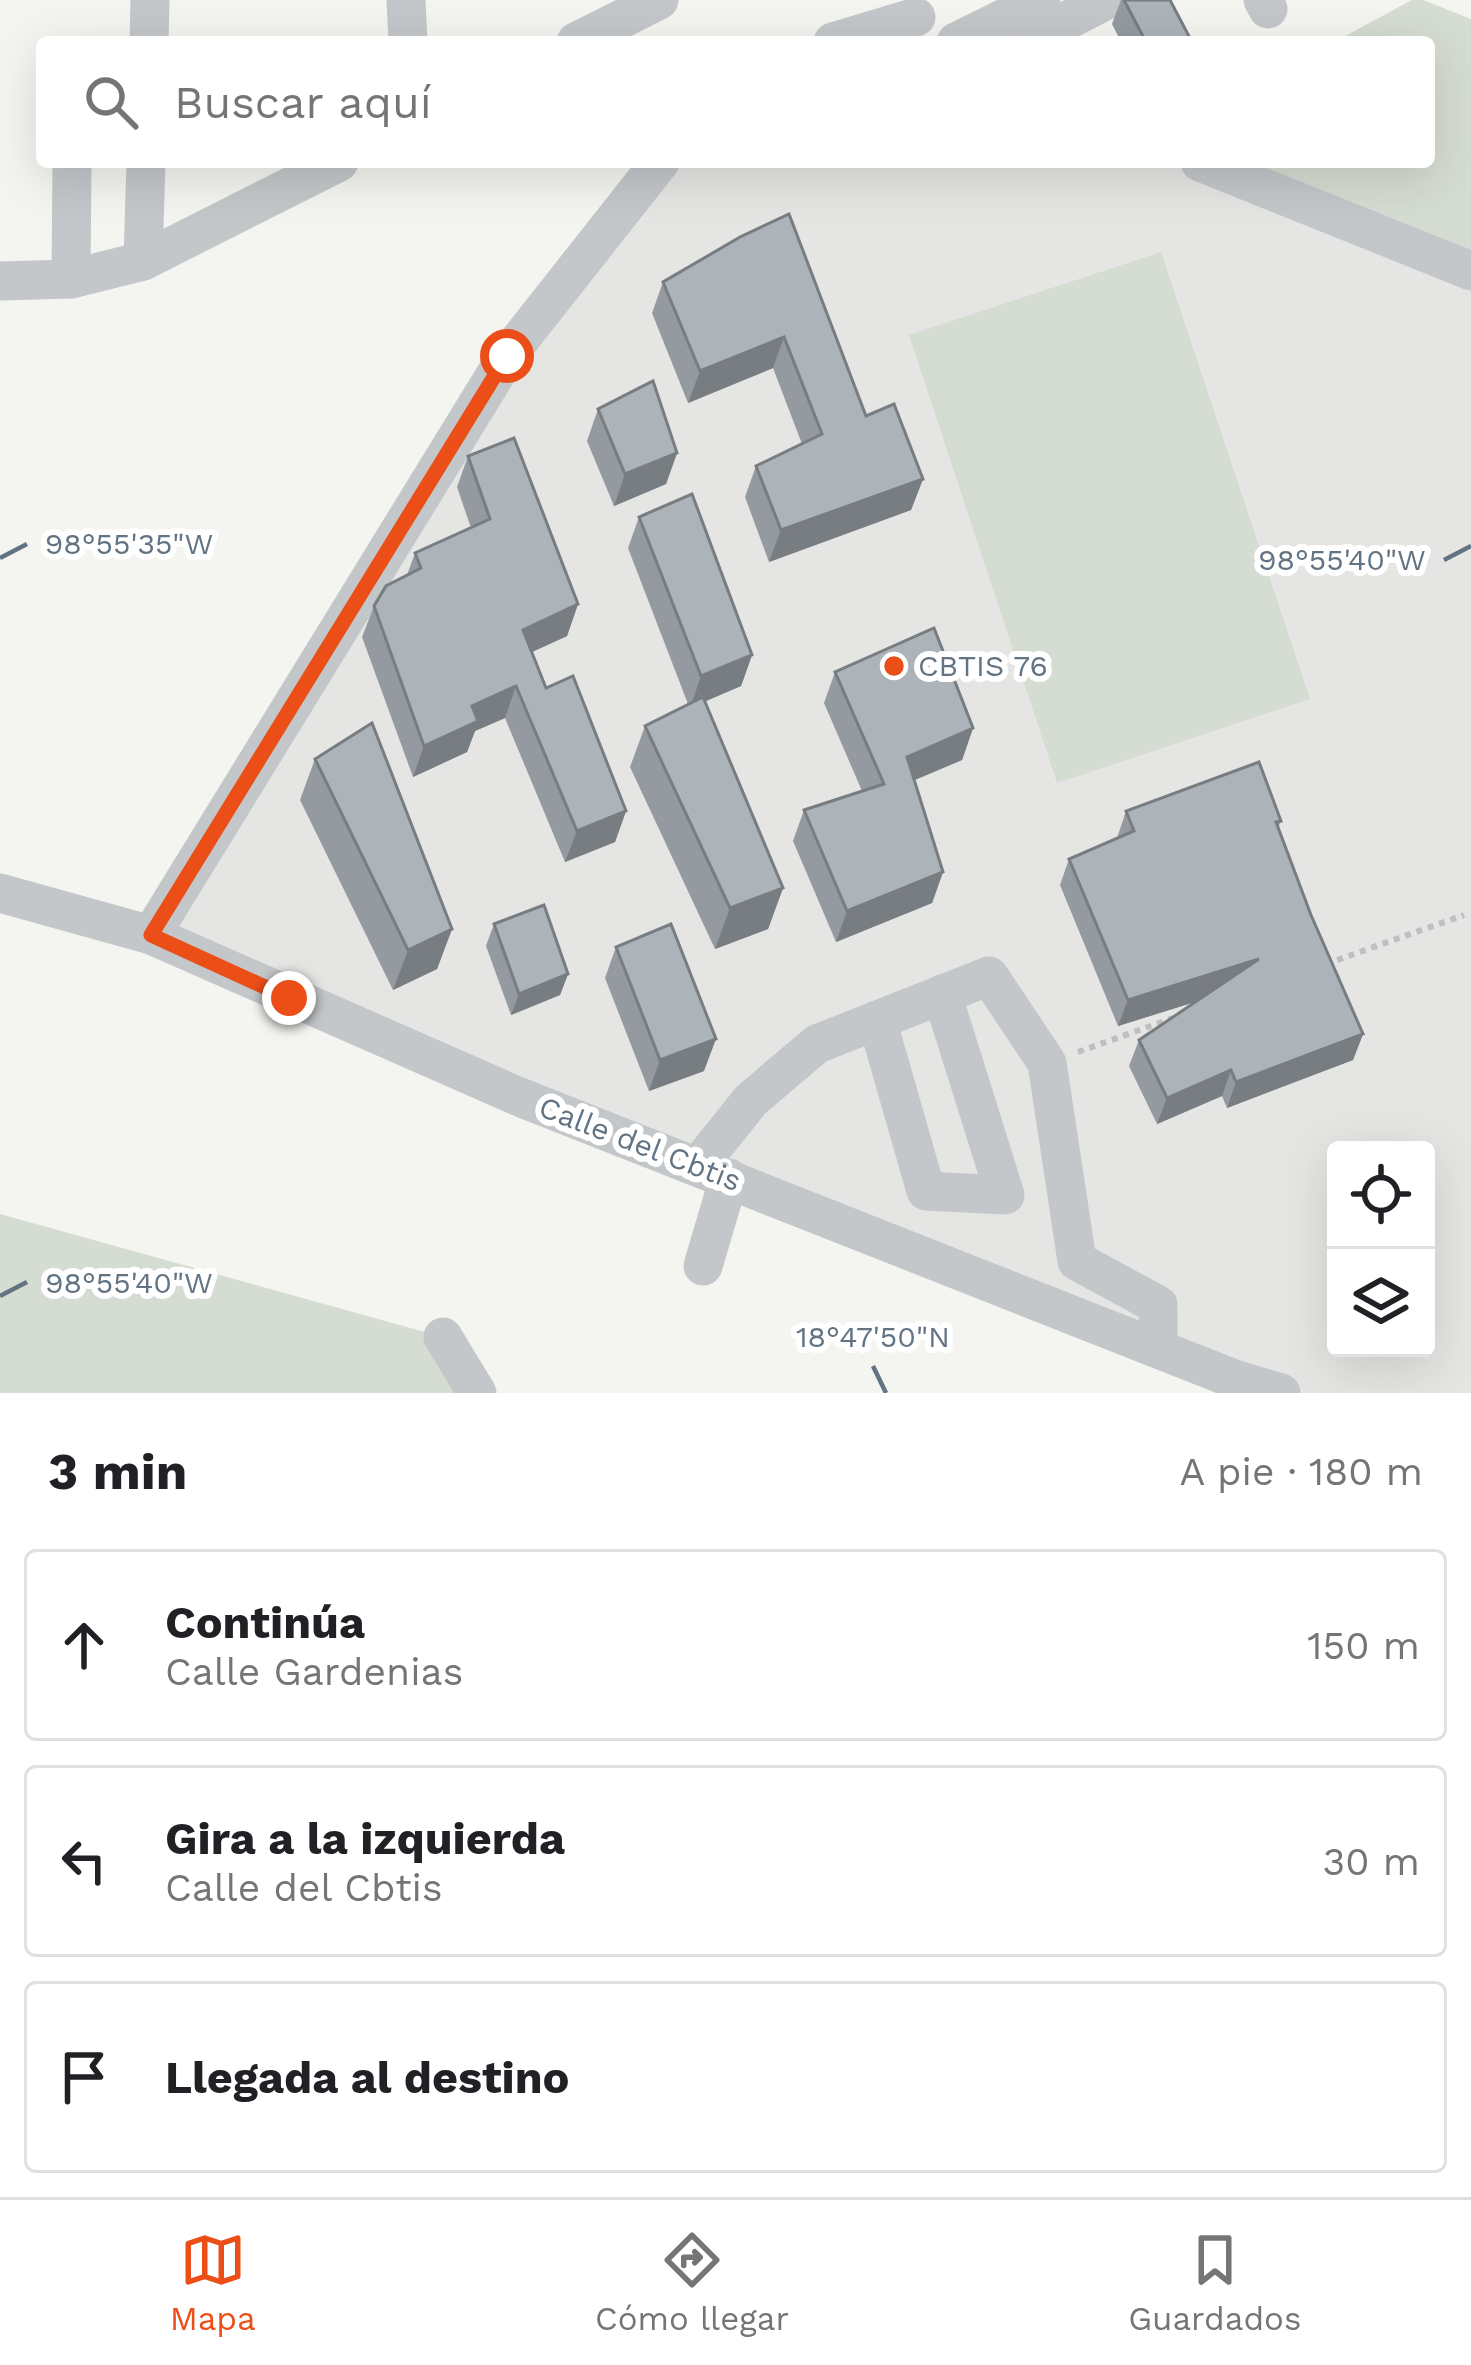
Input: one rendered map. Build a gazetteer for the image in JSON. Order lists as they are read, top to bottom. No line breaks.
{"streets":{"street":["Calle del Cbtis"]},"places":["CBTIS 76"],"page":{"search":"Buscar aquí","heading":["3 min","A pie · 180 m"],"list":[["Continúa","Calle Gardenias","150 m"],["Gira a la izquierda","Calle del Cbtis","30 m"],"Llegada al destino"],"nav":["Mapa","Cómo llegar","Guardados"]},"coordinates":["98°55'35\"W","98°55'40\"W","18°47'50\"N"]}
